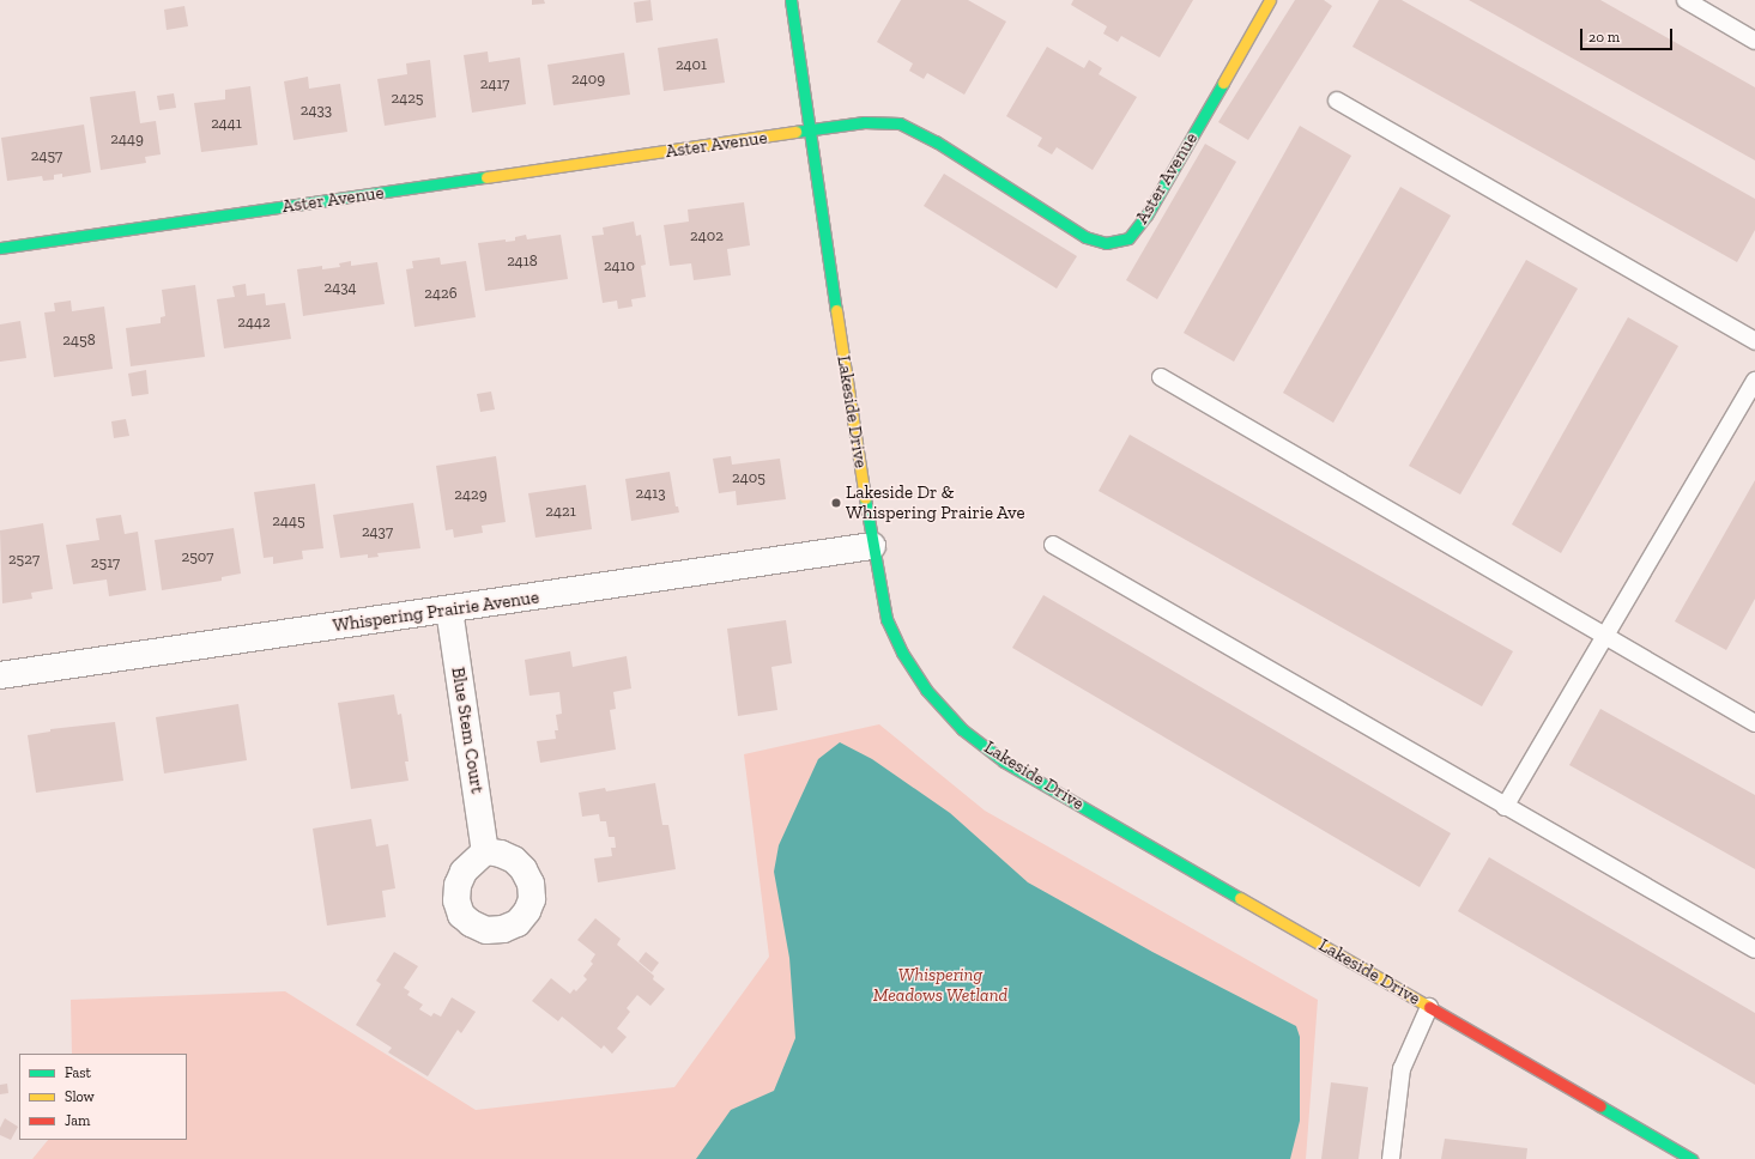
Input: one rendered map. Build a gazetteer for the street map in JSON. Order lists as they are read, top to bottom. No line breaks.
{"streets":{"street":["Aster Avenue","Lakeside Drive","Whispering Prairie Avenue","Blue Stem Court"]},"crossings":[["Aster Avenue","Lakeside Drive"],["Lakeside Drive","Whispering Prairie Avenue"],["Whispering Prairie Avenue","Blue Stem Court"]],"parks":["Whispering Meadows Wetland"],"places":["Lakeside Dr & Whispering Prairie Ave"],"house_numbers":["2401","2409","2417","2425","2433","2441","2449","2457","2402","2418","2410","2434","2426","2442","2458","2405","2413","2429","2421","2445","2437","2507","2527","2517"],"legend":["Fast","Slow","Jam"],"scale_bar":"20 m"}
